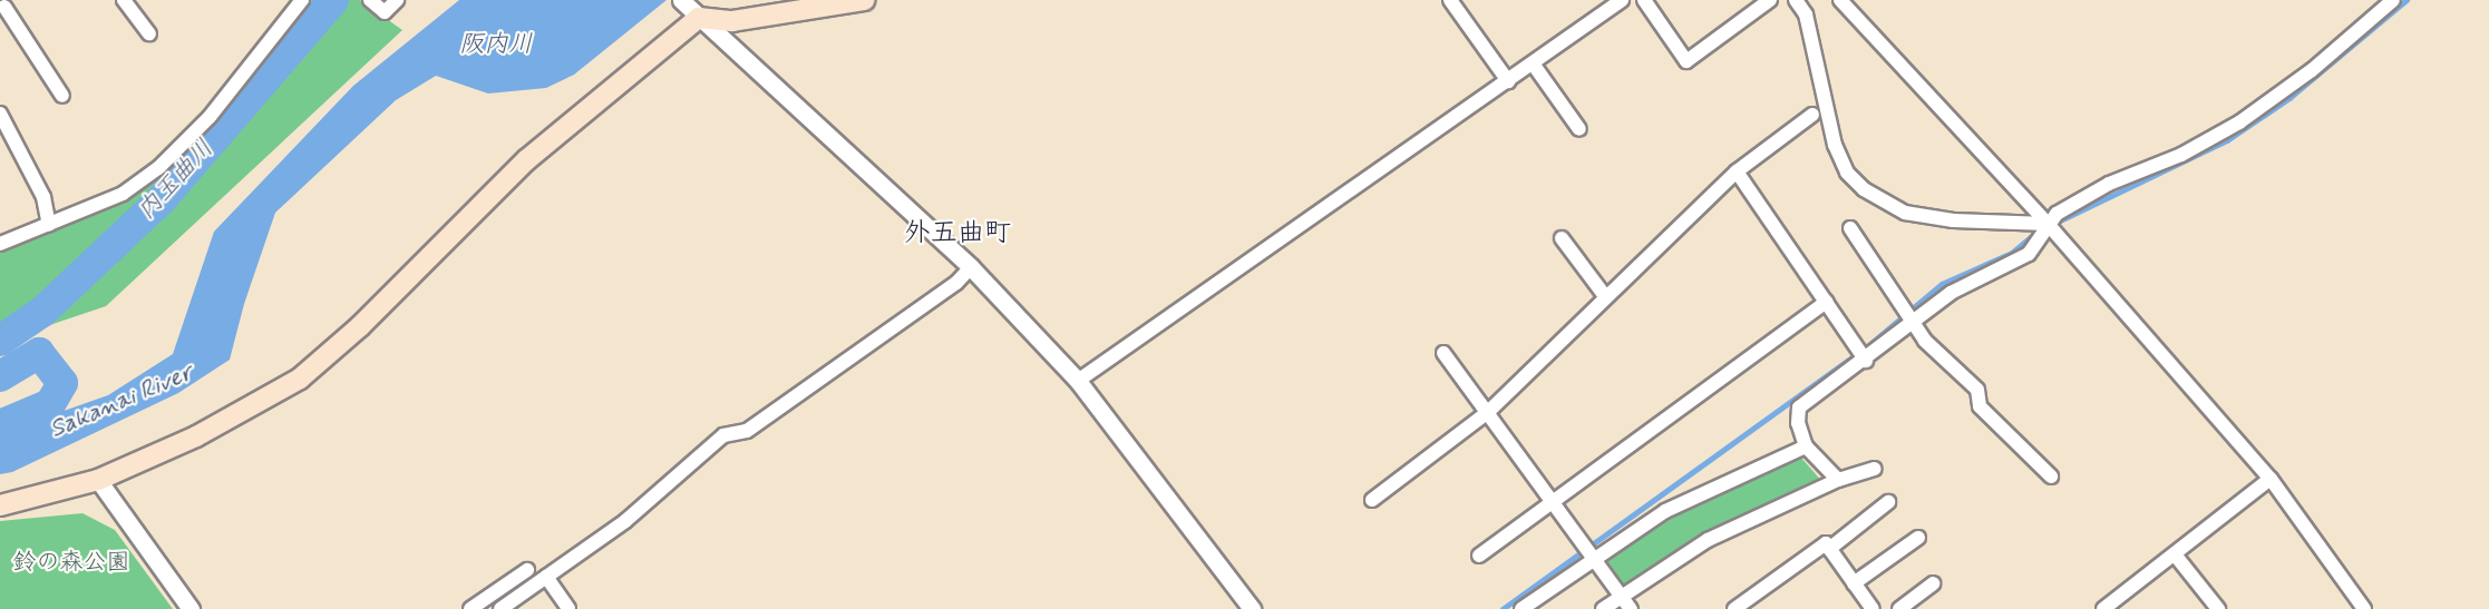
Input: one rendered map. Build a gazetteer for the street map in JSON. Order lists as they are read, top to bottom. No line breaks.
{"districts":["外五曲町"],"water":["阪内川","内玉曲川","Sakanai River"],"parks":["鈴の森公園"]}
